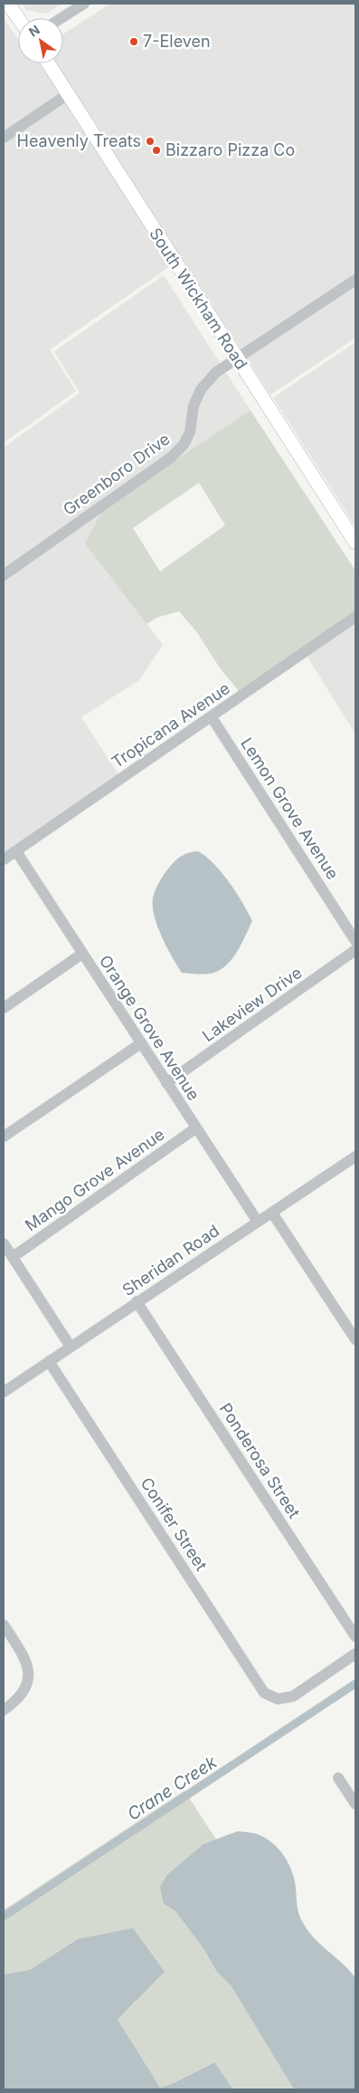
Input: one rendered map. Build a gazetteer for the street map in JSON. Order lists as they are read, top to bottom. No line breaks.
{"streets":{"main road":["South Wickham Road"],"street":["Greenboro Drive","Tropicana Avenue","Lemon Grove Avenue","Lakeview Drive","Orange Grove Avenue","Mango Grove Avenue","Sheridan Road","Ponderosa Street","Conifer Street"]},"crossings":[["South Wickham Road","Greenboro Drive"],["Tropicana Avenue","Lemon Grove Avenue"],["Tropicana Avenue","Orange Grove Avenue"],["Lakeview Drive","Orange Grove Avenue"],["Orange Grove Avenue","Mango Grove Avenue"],["Orange Grove Avenue","Sheridan Road"],["Sheridan Road","Ponderosa Street"],["Sheridan Road","Conifer Street"]],"water":["Crane Creek"],"places":["7-Eleven","Heavenly Treats","Bizzaro Pizza Co"],"north":"top left"}
